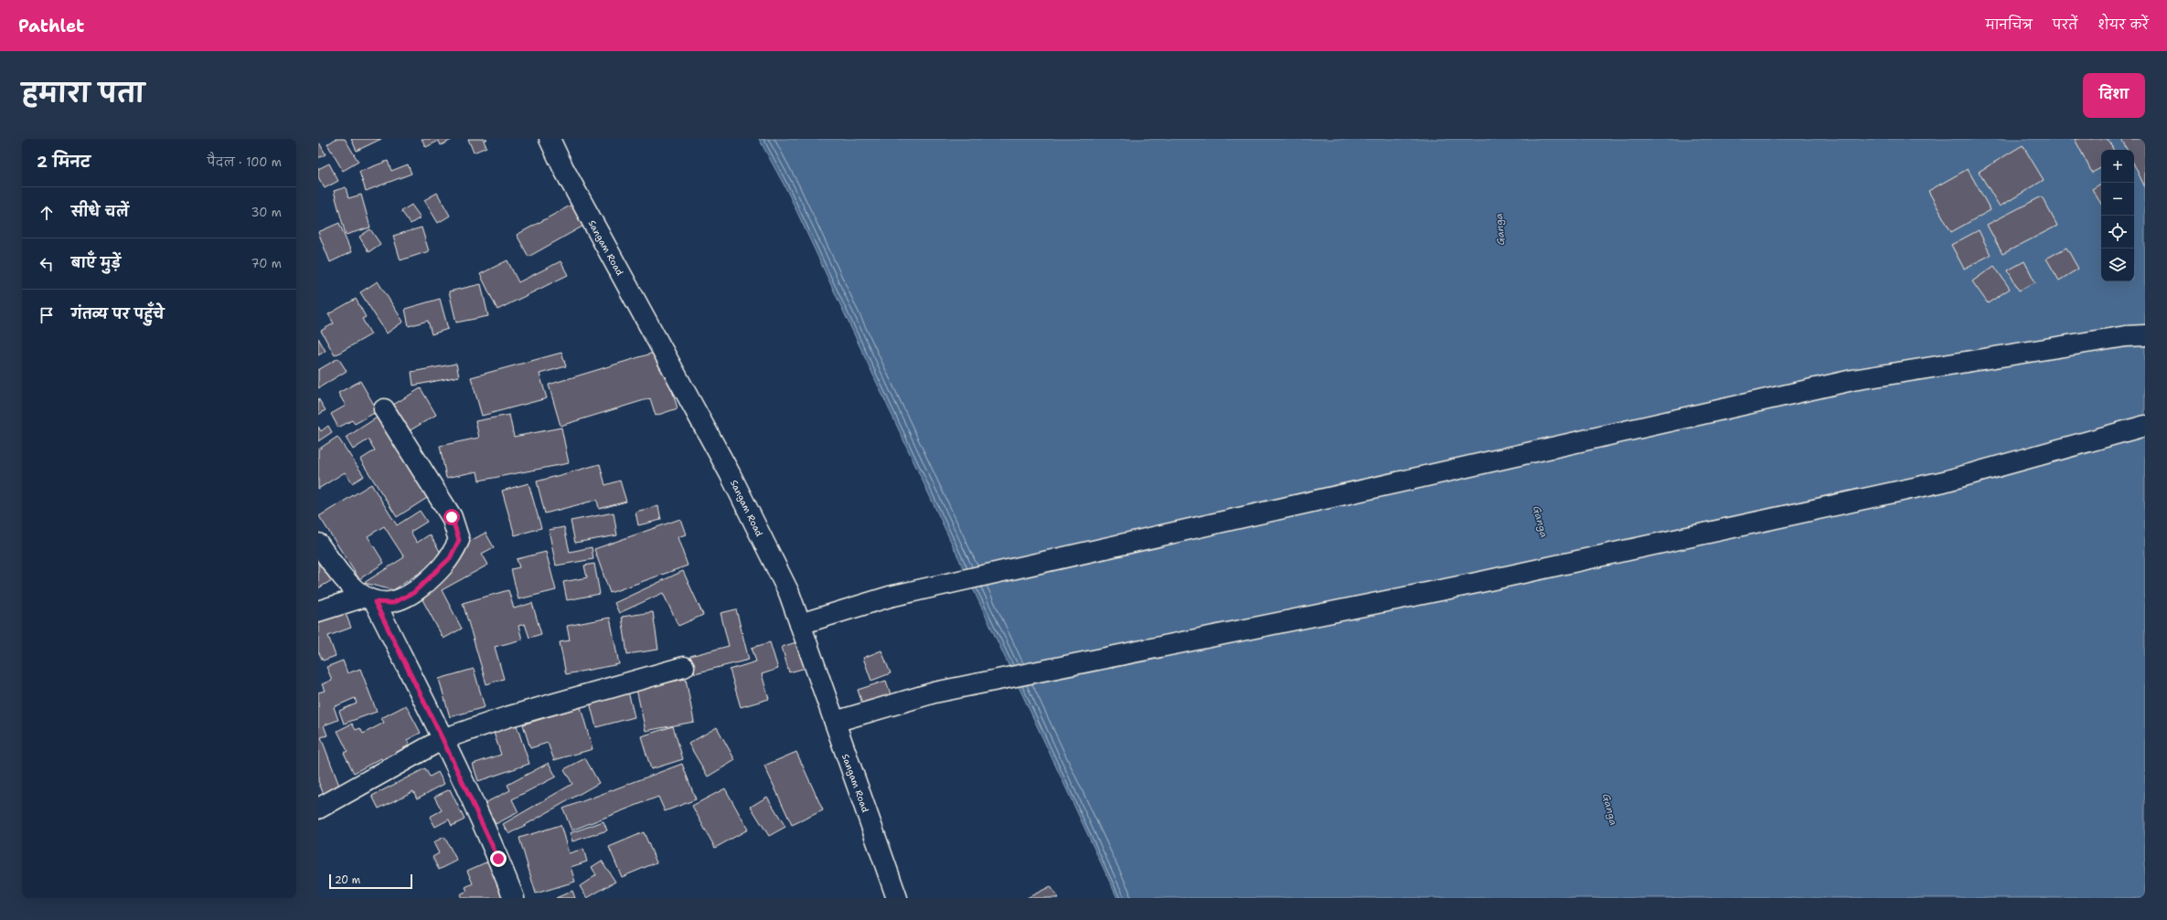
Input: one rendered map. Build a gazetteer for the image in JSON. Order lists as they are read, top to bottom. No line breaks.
{"streets":{"street":["Sangam Road"]},"water":["Ganga"],"scale_bar":"20 m","page":{"header":"Pathlet","nav":["मानचित्र","परतें","शेयर करें"],"title":"हमारा पता","buttons":"दिशा","heading":["2 मिनट","पैदल · 100 m"],"map_buttons":["+","−"],"list":[["सीधे चलें","30 m"],["बाएँ मुड़ें","70 m"],"गंतव्य पर पहुँचे"],"scale":"20 m"}}
